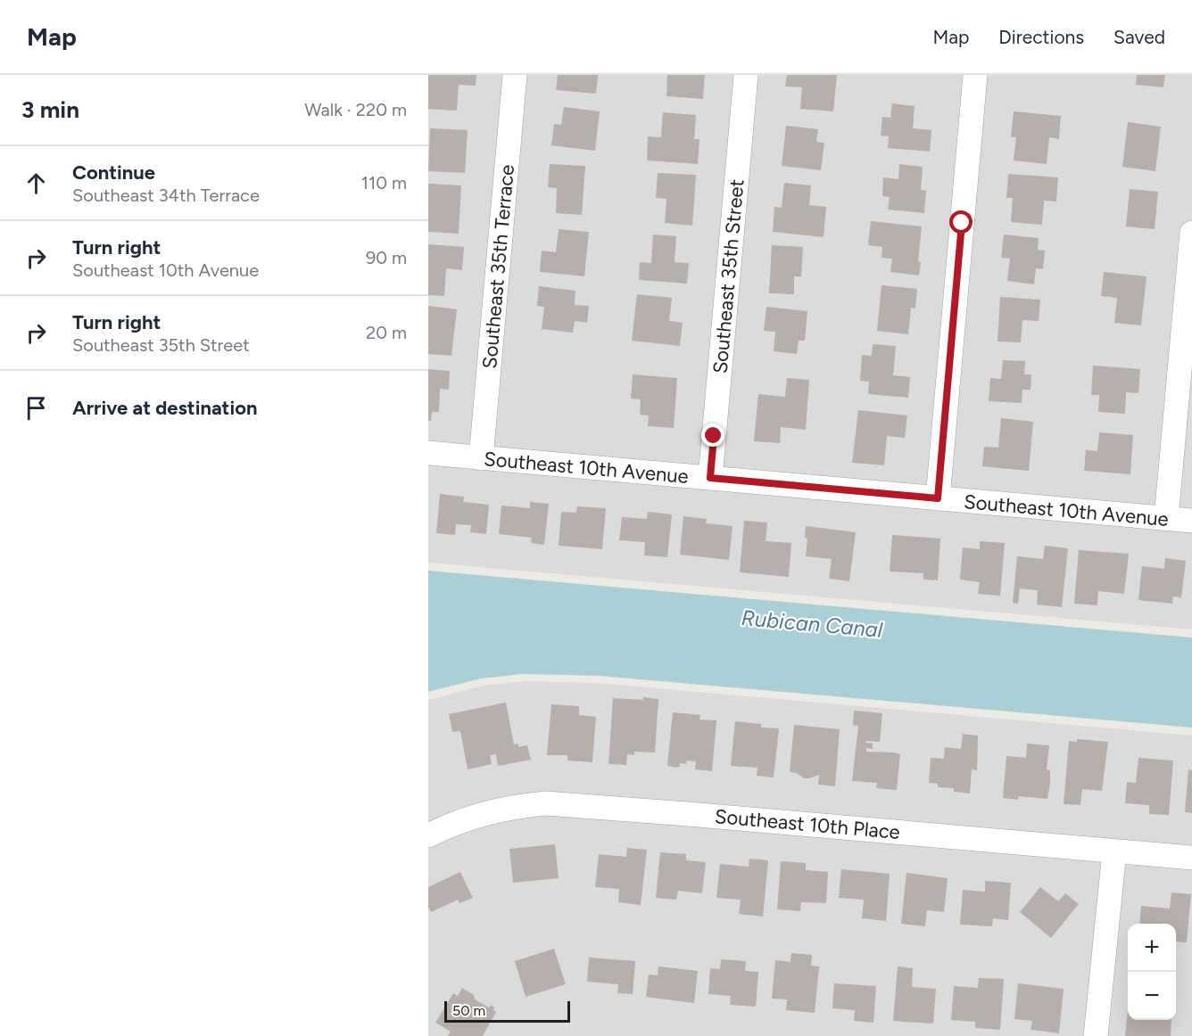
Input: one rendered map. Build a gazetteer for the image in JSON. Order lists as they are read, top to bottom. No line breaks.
{"streets":{"street":["Southeast 35th Terrace","Southeast 35th Street","Southeast 10th Avenue","Southeast 10th Place"]},"crossings":[["Southeast 35th Terrace","Southeast 10th Avenue"],["Southeast 35th Street","Southeast 10th Avenue"]],"water":["Rubican Canal"],"scale_bar":"50 m","page":{"header":"Map","nav":["Map","Directions","Saved"],"heading":["3 min","Walk · 220 m"],"list":[["Continue","Southeast 34th Terrace","110 m"],["Turn right","Southeast 10th Avenue","90 m"],["Turn right","Southeast 35th Street","20 m"],"Arrive at destination"],"map_buttons":["+","−"],"scale":"50 m"}}
